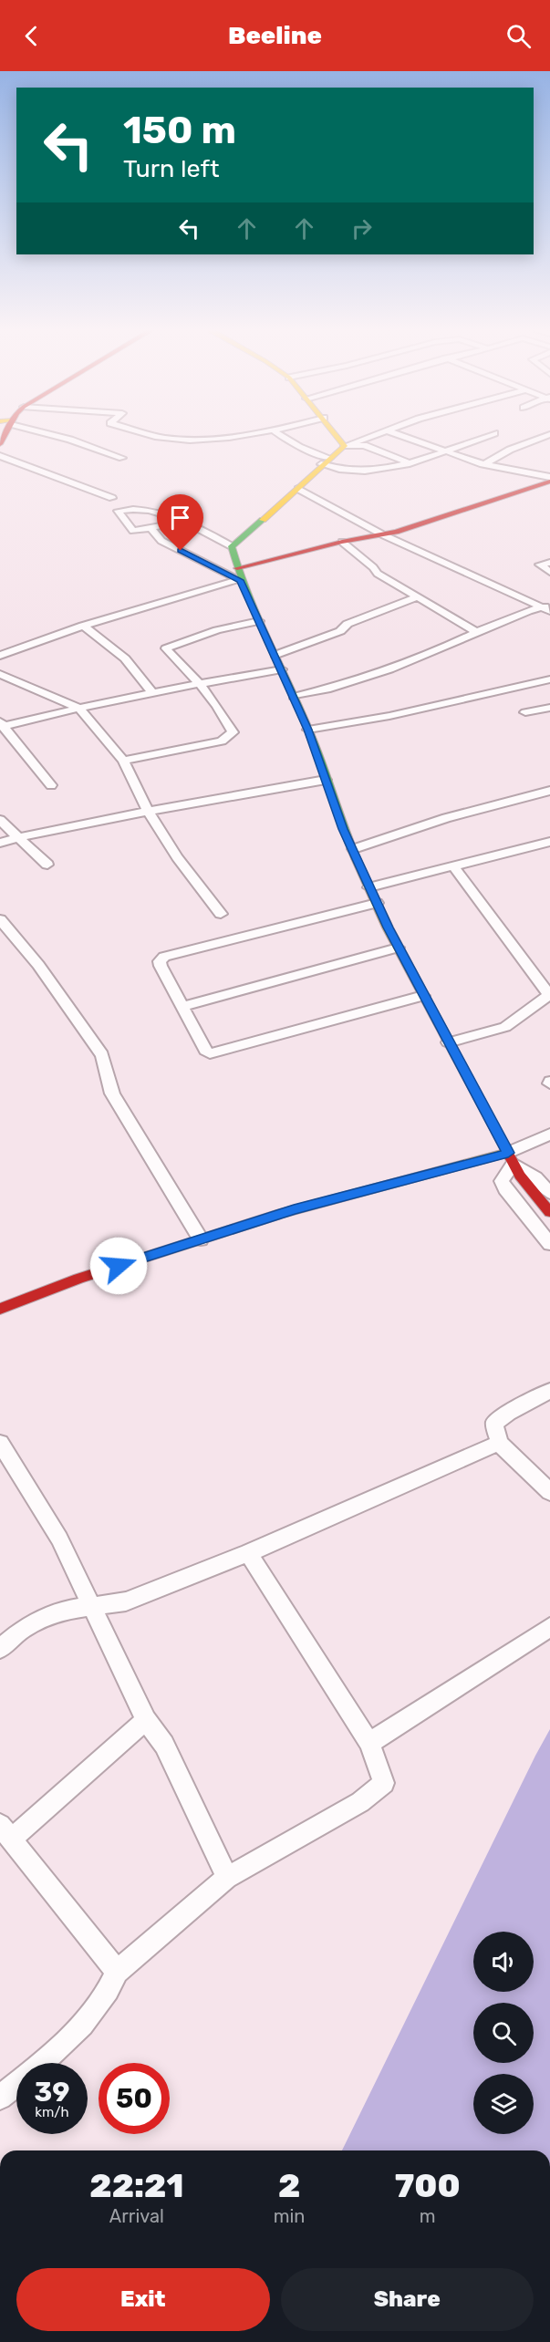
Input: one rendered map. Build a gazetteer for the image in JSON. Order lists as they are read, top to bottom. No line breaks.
{"page":{"header":"Beeline","turn":["150 m","Turn left"],"speed":"39 km/h","limit":"50","eta":["22:21","Arrival","2","min","700","m"],"buttons":["Exit","Share"]}}
